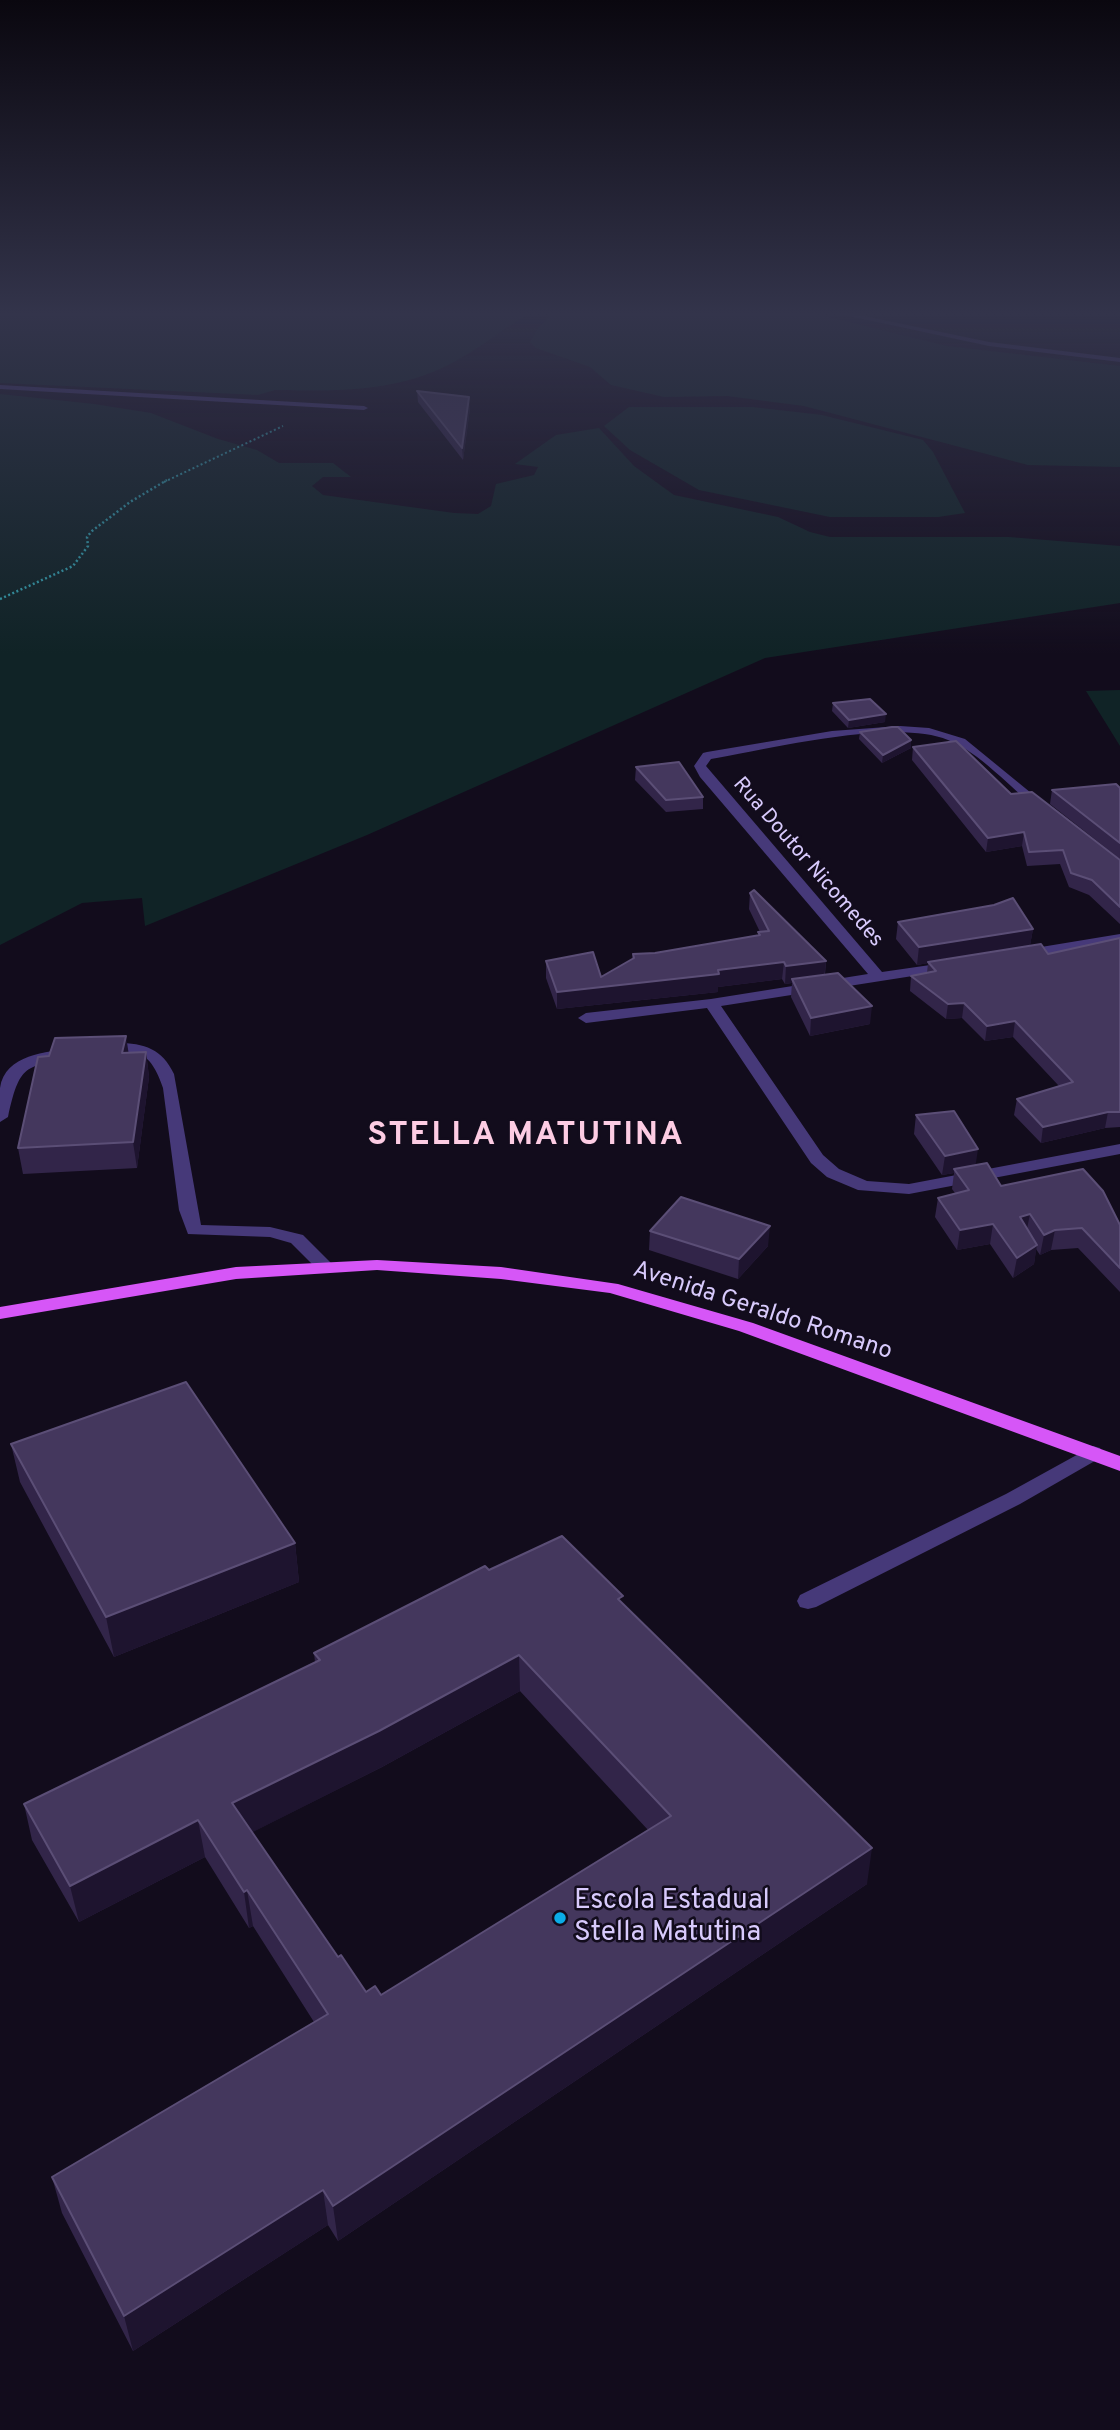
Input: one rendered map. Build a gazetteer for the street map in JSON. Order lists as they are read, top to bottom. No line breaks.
{"streets":{"main road":["Avenida Geraldo Romano"],"street":["Rua Doutor Nicomedes"]},"districts":["STELLA MATUTINA"],"places":["Escola Estadual Stella Matutina"]}
